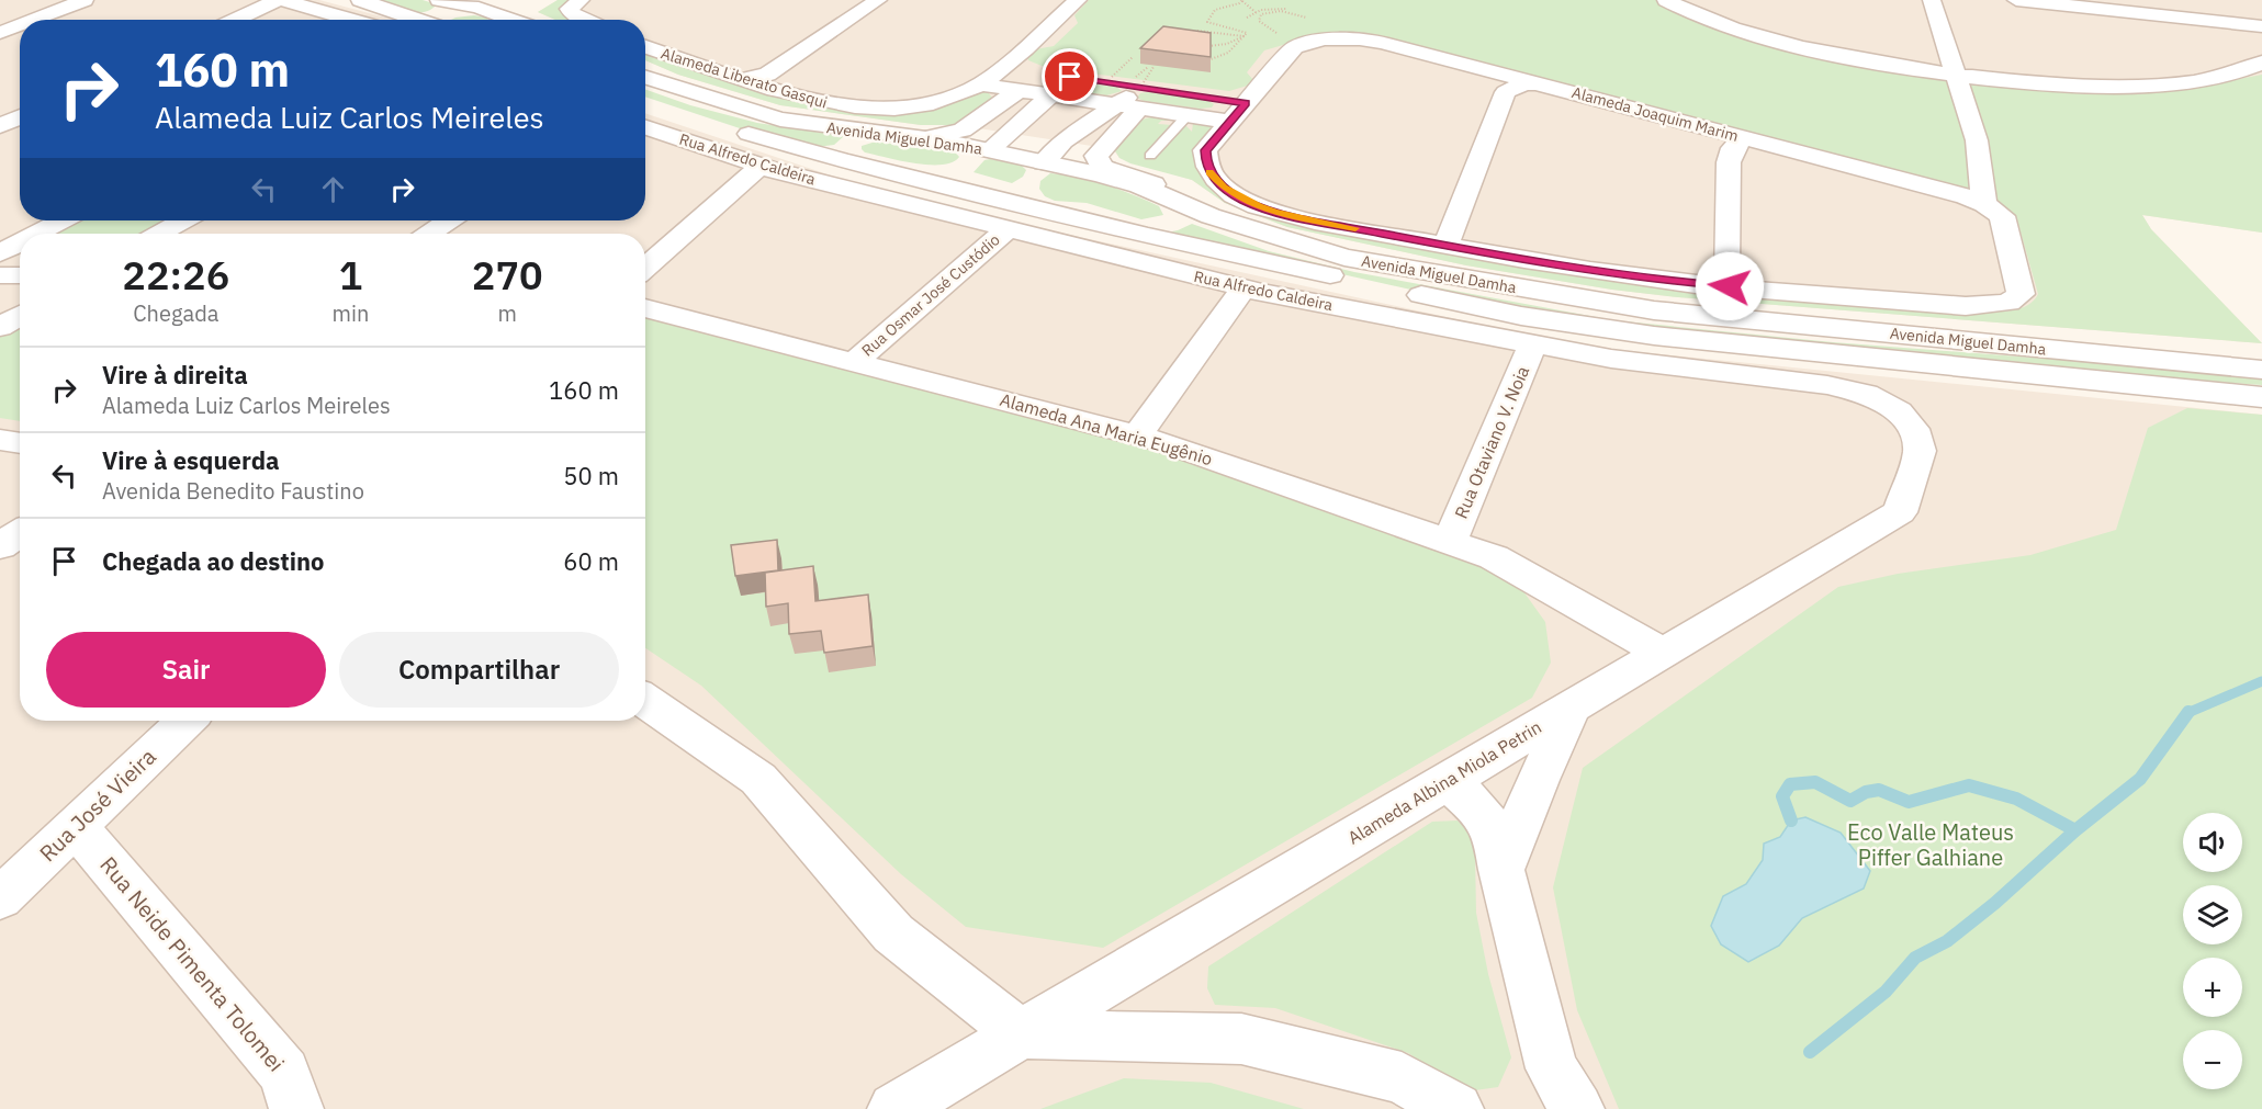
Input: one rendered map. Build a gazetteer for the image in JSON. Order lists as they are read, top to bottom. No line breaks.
{"streets":{"street":["Alameda Liberato Gasqui","Alameda Joaquim Marim","Avenida Miguel Damha","Rua Alfredo Caldeira","Rua Osmar José Custódio","Alameda Ana Maria Eugênio","Rua Otaviano V. Noia","Alameda Albina Miola Petrin","Rua José Vieira","Rua Neide Pimenta Tolomei"]},"crossings":[["Rua Alfredo Caldeira","Rua Osmar José Custódio"],["Rua Alfredo Caldeira","Rua Otaviano V. Noia"],["Rua Alfredo Caldeira","Alameda Albina Miola Petrin"],["Rua Osmar José Custódio","Alameda Ana Maria Eugênio"],["Alameda Ana Maria Eugênio","Rua Otaviano V. Noia"],["Alameda Ana Maria Eugênio","Alameda Albina Miola Petrin"],["Rua José Vieira","Rua Neide Pimenta Tolomei"]],"parks":["Eco Valle Mateus Piffer Galhiane"],"page":{"turn":["160 m","Alameda Luiz Carlos Meireles"],"eta":["22:26","Chegada","1","min","270","m"],"list":[{"name":"Vire à direita","note":"Alameda Luiz Carlos Meireles","value":"160 m"},{"name":"Vire à esquerda","note":"Avenida Benedito Faustino","value":"50 m"},{"name":"Chegada ao destino","value":"60 m"}],"buttons":["Sair","Compartilhar"],"map_buttons":["+","−"]}}
